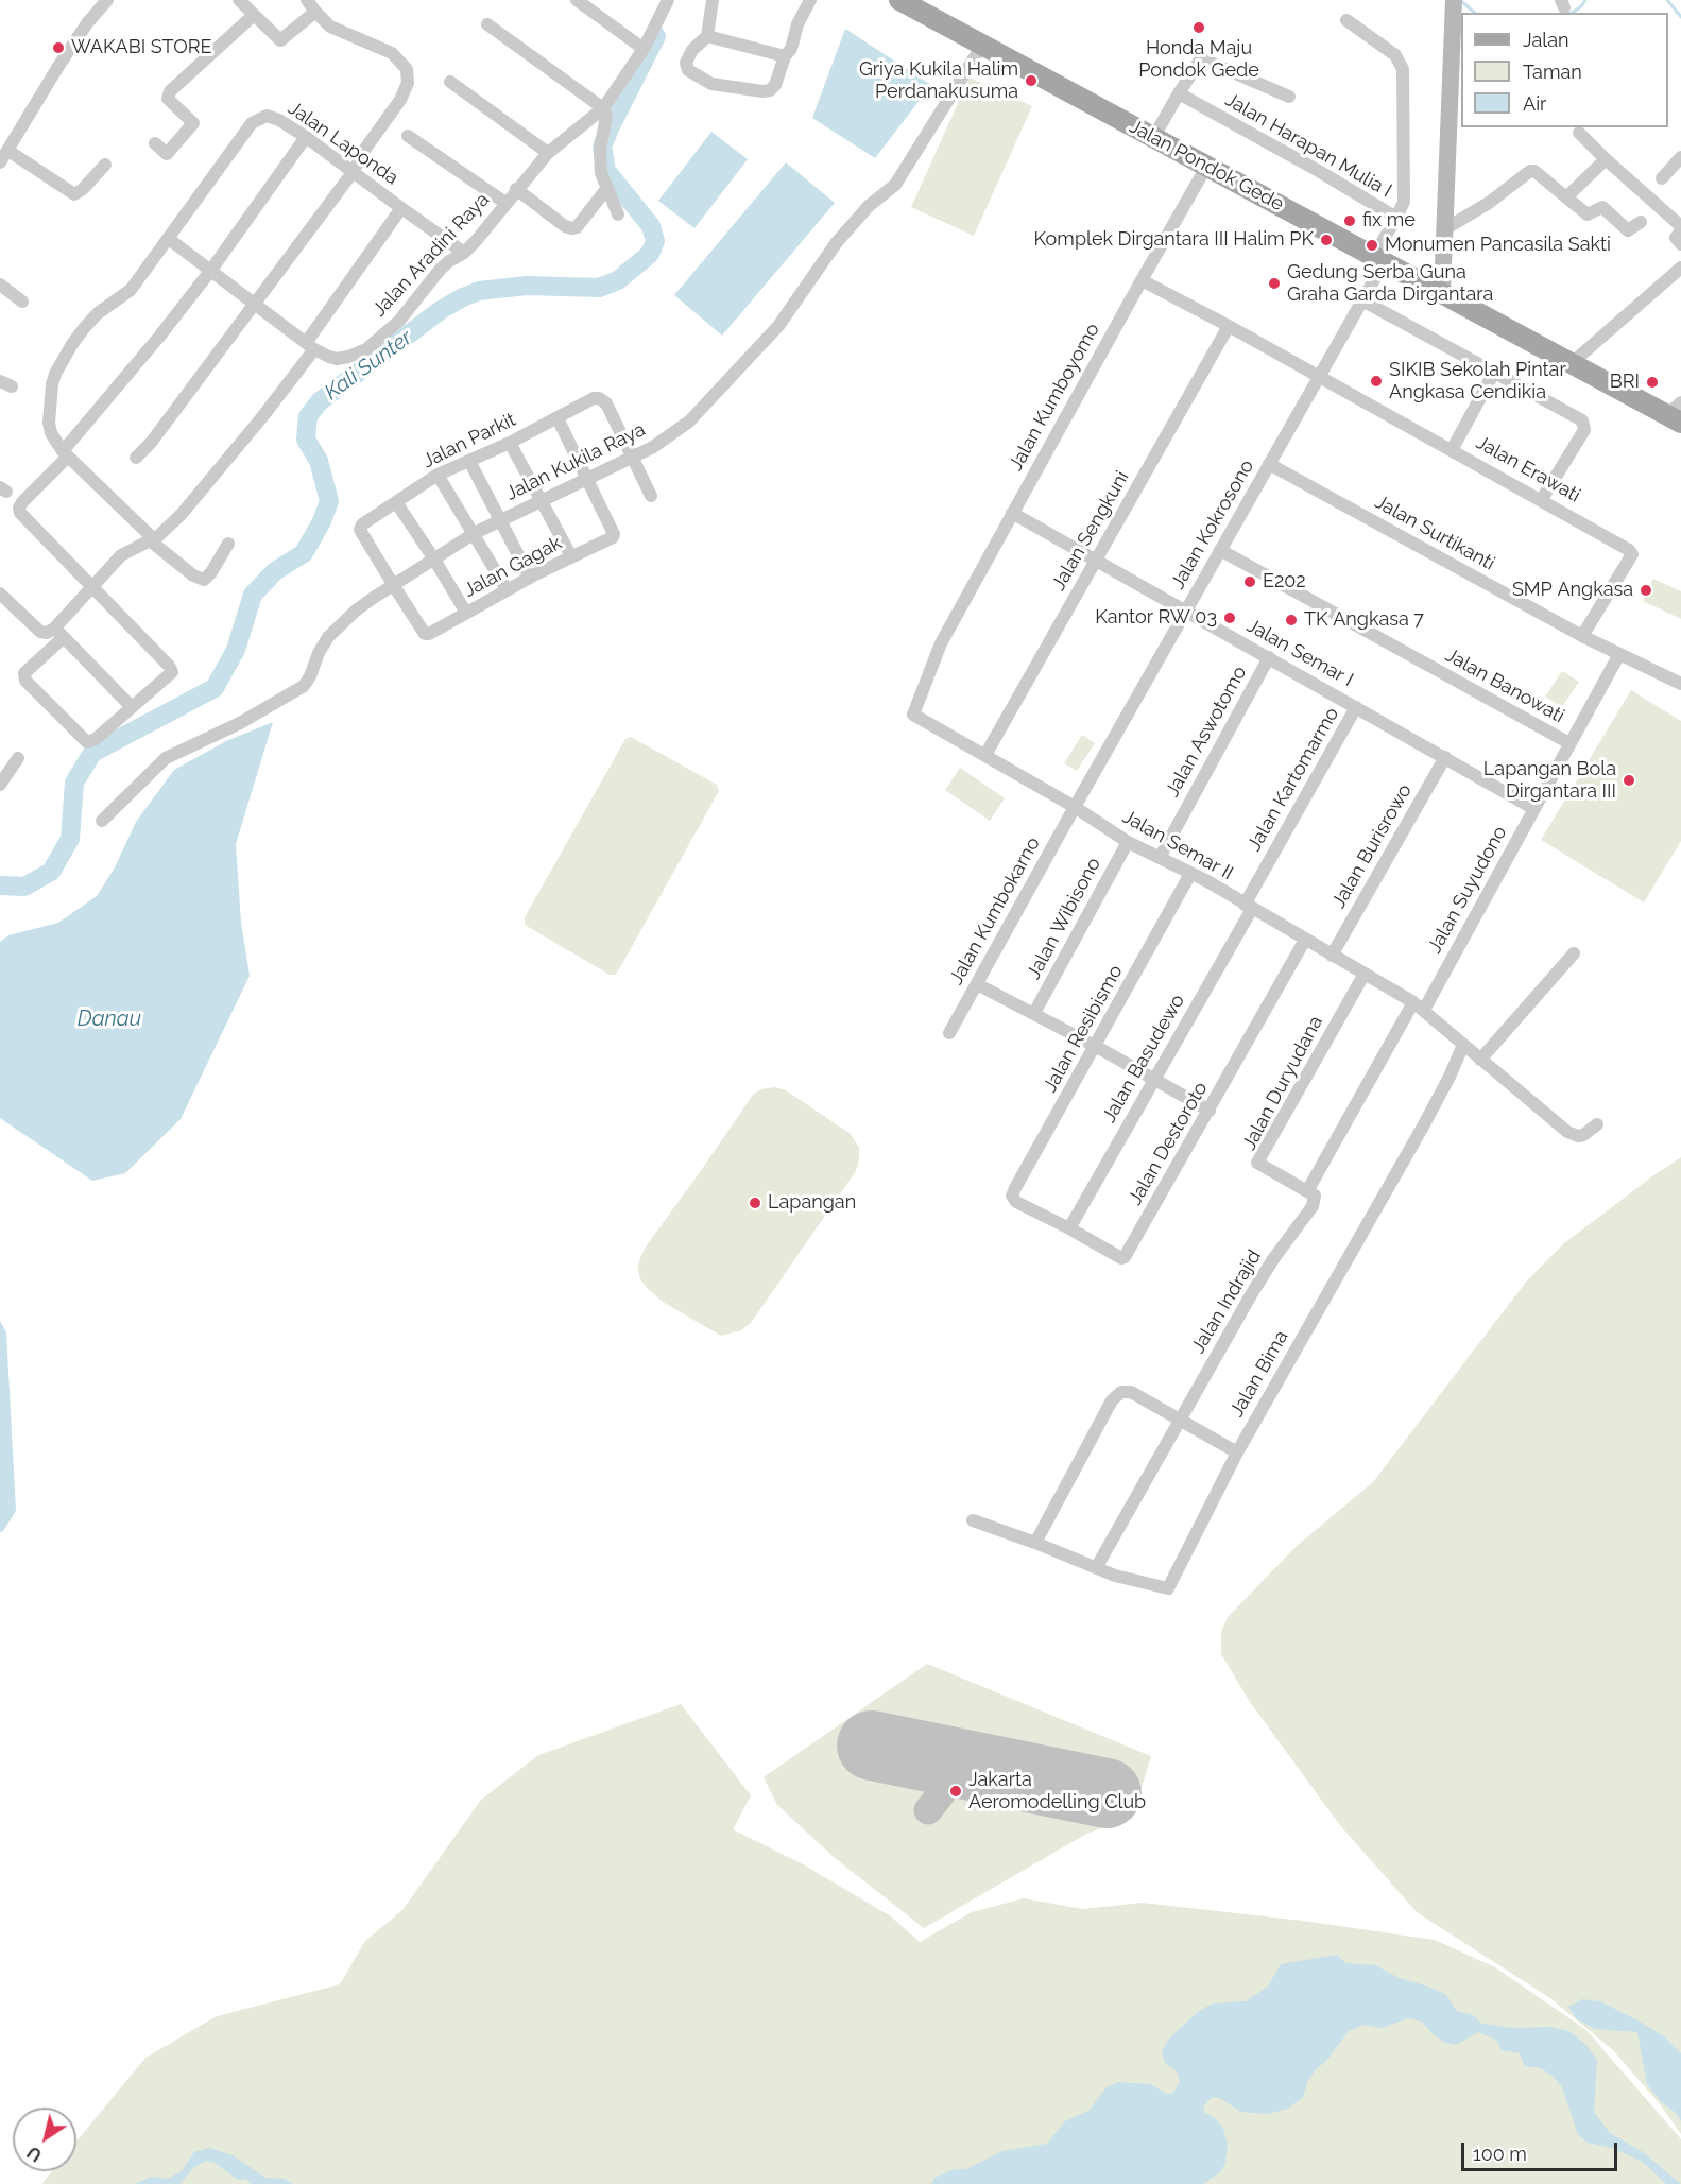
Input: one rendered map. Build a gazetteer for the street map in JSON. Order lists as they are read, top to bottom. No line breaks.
{"streets":{"main road":["Jalan Pondok Gede"],"street":["Jalan Laponda","Jalan Harapan Mulia I","Jalan Aradini Raya","Jalan Kumboyomo","Jalan Parkit","Jalan Kukila Raya","Jalan Erawati","Jalan Kokrosono","Jalan Sengkuni","Jalan Surtikanti","Jalan Gagak","Jalan Semar I","Jalan Banowati","Jalan Aswotomo","Jalan Kartomarmo","Jalan Semar II","Jalan Burisrowo","Jalan Suyudono","Jalan Kumbokarno","Jalan Wibisono","Jalan Resibismo","Jalan Basudewo","Jalan Duryudana","Jalan Destoroto","Jalan Indrajid","Jalan Bima"]},"crossings":[["Jalan Laponda","Jalan Aradini Raya"],["Jalan Harapan Mulia I","Jalan Pondok Gede"],["Jalan Harapan Mulia I","Jalan Kokrosono"],["Jalan Pondok Gede","Jalan Kumboyomo"],["Jalan Pondok Gede","Jalan Kukila Raya"],["Jalan Pondok Gede","Jalan Kokrosono"],["Jalan Kumboyomo","Jalan Semar I"],["Jalan Kumboyomo","Jalan Semar II"],["Jalan Parkit","Jalan Kukila Raya"],["Jalan Parkit","Jalan Gagak"],["Jalan Kukila Raya","Jalan Gagak"],["Jalan Erawati","Jalan Kokrosono"],["Jalan Erawati","Jalan Surtikanti"],["Jalan Kokrosono","Jalan Surtikanti"],["Jalan Kokrosono","Jalan Semar I"],["Jalan Kokrosono","Jalan Banowati"],["Jalan Kokrosono","Jalan Semar II"],["Jalan Kokrosono","Jalan Kumbokarno"],["Jalan Sengkuni","Jalan Semar I"],["Jalan Sengkuni","Jalan Semar II"],["Jalan Surtikanti","Jalan Suyudono"],["Jalan Semar I","Jalan Aswotomo"],["Jalan Semar I","Jalan Kartomarmo"],["Jalan Semar I","Jalan Burisrowo"],["Jalan Semar I","Jalan Suyudono"],["Jalan Banowati","Jalan Suyudono"],["Jalan Aswotomo","Jalan Semar II"],["Jalan Kartomarmo","Jalan Semar II"],["Jalan Kartomarmo","Jalan Basudewo"],["Jalan Semar II","Jalan Burisrowo"],["Jalan Semar II","Jalan Suyudono"],["Jalan Semar II","Jalan Kumbokarno"],["Jalan Semar II","Jalan Wibisono"],["Jalan Semar II","Jalan Resibismo"],["Jalan Semar II","Jalan Basudewo"],["Jalan Semar II","Jalan Duryudana"],["Jalan Semar II","Jalan Destoroto"],["Jalan Semar II","Jalan Indrajid"],["Jalan Suyudono","Jalan Indrajid"],["Jalan Resibismo","Jalan Destoroto"],["Jalan Basudewo","Jalan Destoroto"],["Jalan Duryudana","Jalan Indrajid"]],"water":["Kali Sunter","Danau"],"places":["Honda Maju Pondok Gede","WAKABI STORE","Griya Kukila Halim Perdanakusuma","fix me","Komplek Dirgantara III Halim PK","Monumen Pancasila Sakti","Gedung Serba Guna Graha Garda Dirgantara","SIKIB Sekolah Pintar Angkasa Cendikia","BRI","E202","SMP Angkasa","Kantor RW 03","TK Angkasa 7","Lapangan Bola Dirgantara III","Lapangan","Jakarta Aeromodelling Club"],"legend":["Jalan","Taman","Air"],"scale_bar":"100 m","north":"bottom left"}
